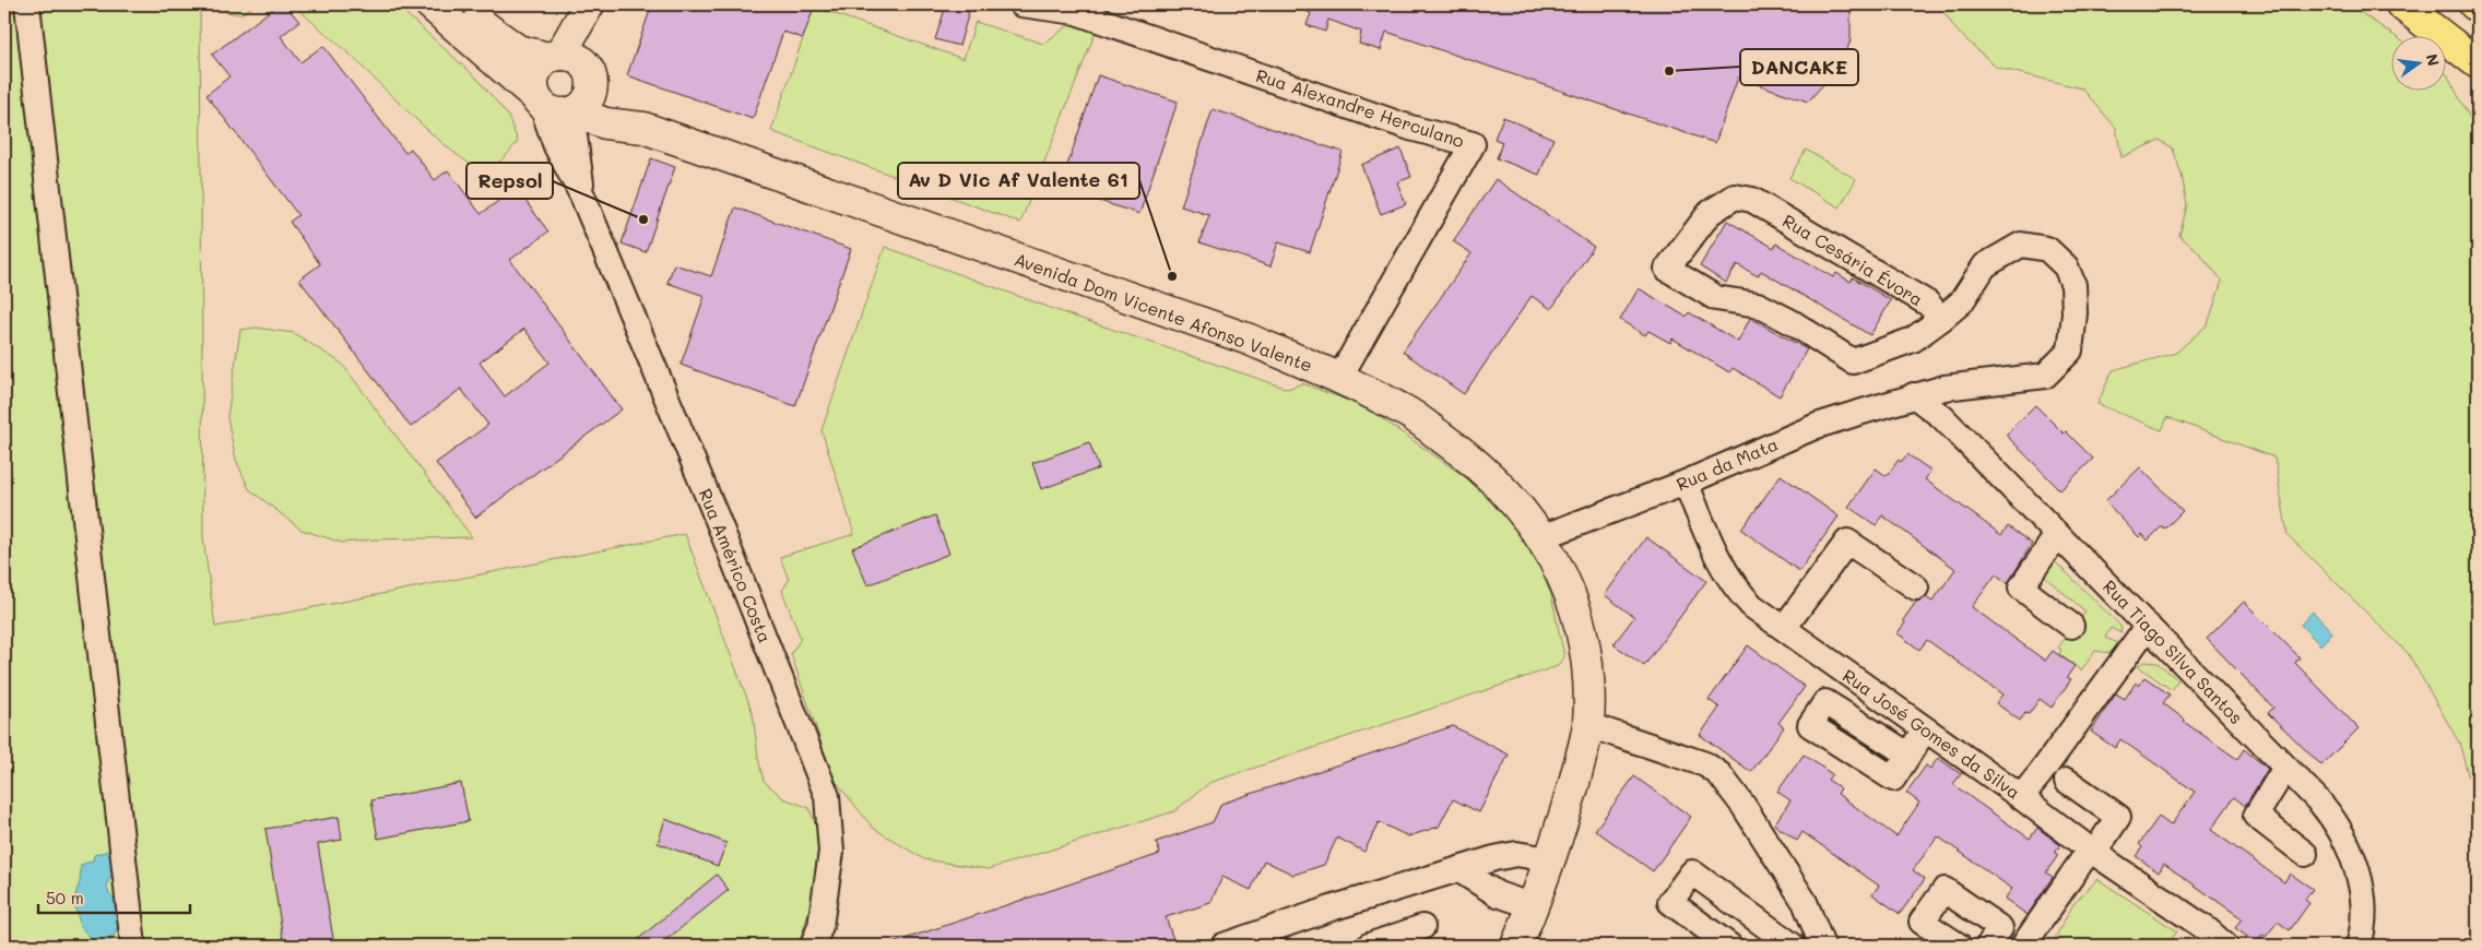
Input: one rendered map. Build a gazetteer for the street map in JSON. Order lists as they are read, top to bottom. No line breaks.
{"streets":{"street":["Rua Alexandre Herculano","Rua Cesária Évora","Avenida Dom Vicente Afonso Valente","Rua da Mata","Rua Américo Costa","Rua Tiago Silva Santos","Rua José Gomes da Silva"]},"crossings":[["Rua Alexandre Herculano","Avenida Dom Vicente Afonso Valente"],["Rua Cesária Évora","Rua da Mata"],["Avenida Dom Vicente Afonso Valente","Rua da Mata"],["Rua da Mata","Rua Tiago Silva Santos"],["Rua da Mata","Rua José Gomes da Silva"]],"places":["DANCAKE","Repsol","Av D Vic Af Valente 61"],"scale_bar":"50 m","north":"right"}
